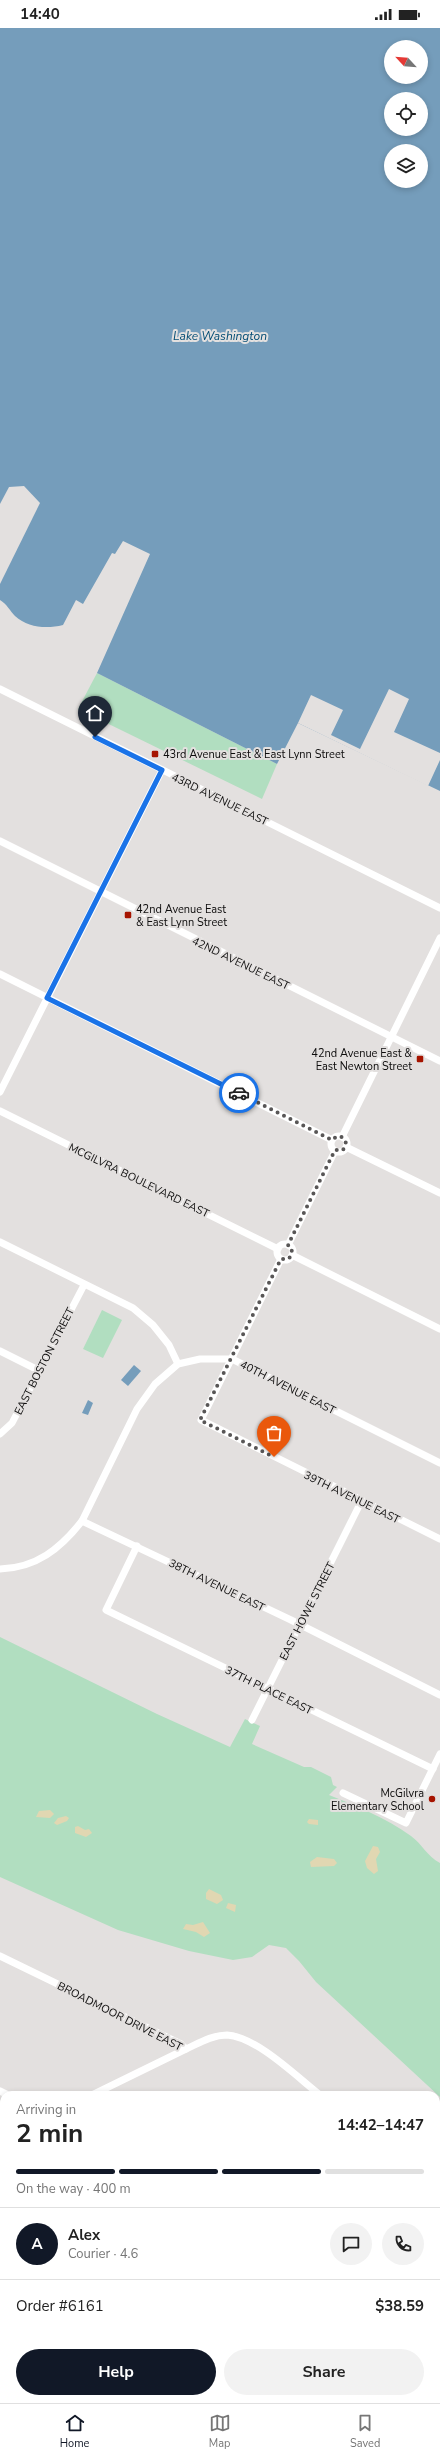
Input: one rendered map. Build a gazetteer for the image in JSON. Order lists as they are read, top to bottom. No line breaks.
{"streets":{"street":["43RD AVENUE EAST","42ND AVENUE EAST","MCGILVRA BOULEVARD EAST","EAST BOSTON STREET","40TH AVENUE EAST","39TH AVENUE EAST","38TH AVENUE EAST","EAST HOWE STREET","37TH PLACE EAST","BROADMOOR DRIVE EAST"]},"crossings":[["40TH AVENUE EAST","39TH AVENUE EAST"],["39TH AVENUE EAST","EAST HOWE STREET"],["38TH AVENUE EAST","EAST HOWE STREET"],["38TH AVENUE EAST","37TH PLACE EAST"],["EAST HOWE STREET","37TH PLACE EAST"]],"water":["Lake Washington"],"places":{"transit":["43rd Avenue East & East Lynn Street","42nd Avenue East & East Lynn Street","42nd Avenue East & East Newton Street"],"other":["McGilvra Elementary School"]},"north":"top left","page":{"status":"14:40","heading":["2 min","Arriving in","14:42–14:47"],"panel":["Alex","Courier · 4.6","Order #6161","$38.59"],"bar":"On the way · 400 m","round":"A","buttons":["Help","Share"],"tabs":["Home","Map","Saved"]}}
